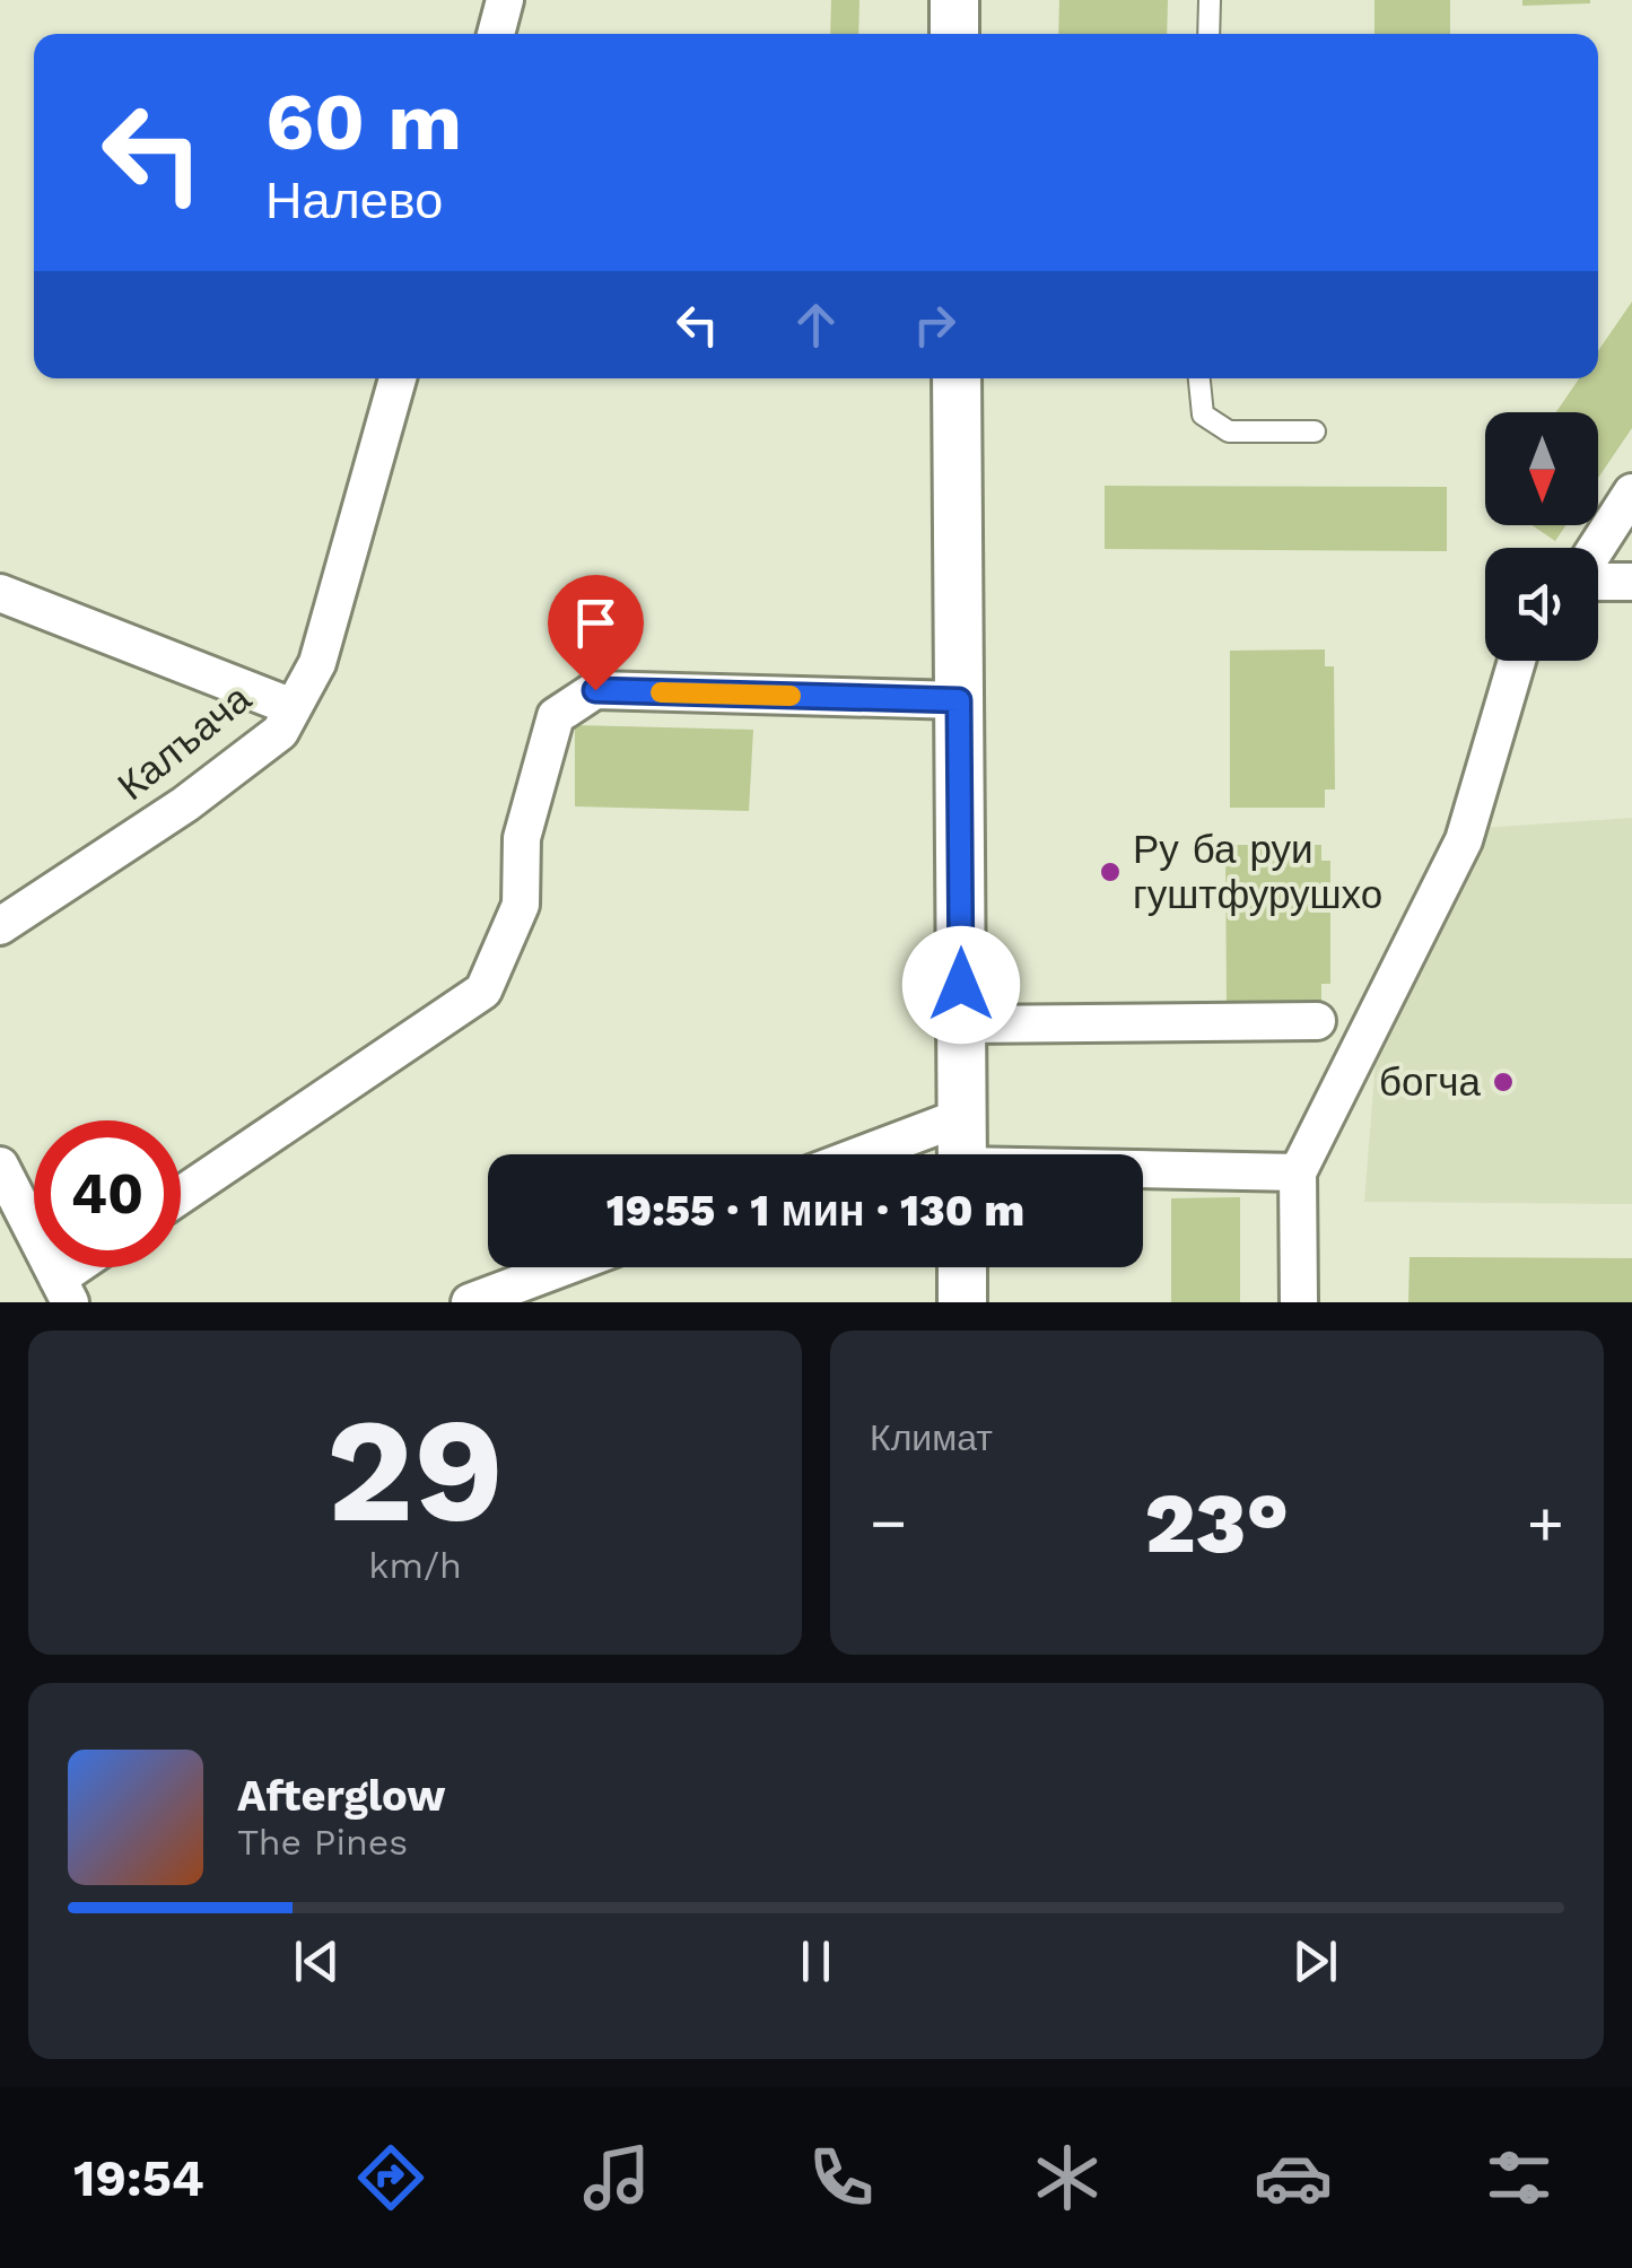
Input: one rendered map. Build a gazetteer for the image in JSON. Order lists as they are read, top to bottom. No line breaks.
{"streets":{"street":["Калъача"]},"places":["Ру ба руи гуштфурушхо","богча"],"north":"bottom","page":{"turn":["60 m","Налево"],"limit":"40","trip":"19:55 · 1 мин · 130 m","tile":[["29","km/h"],"Климат"],"heat":["−","23°","+"],"song":["Afterglow","The Pines"],"tabs":"19:54"}}
